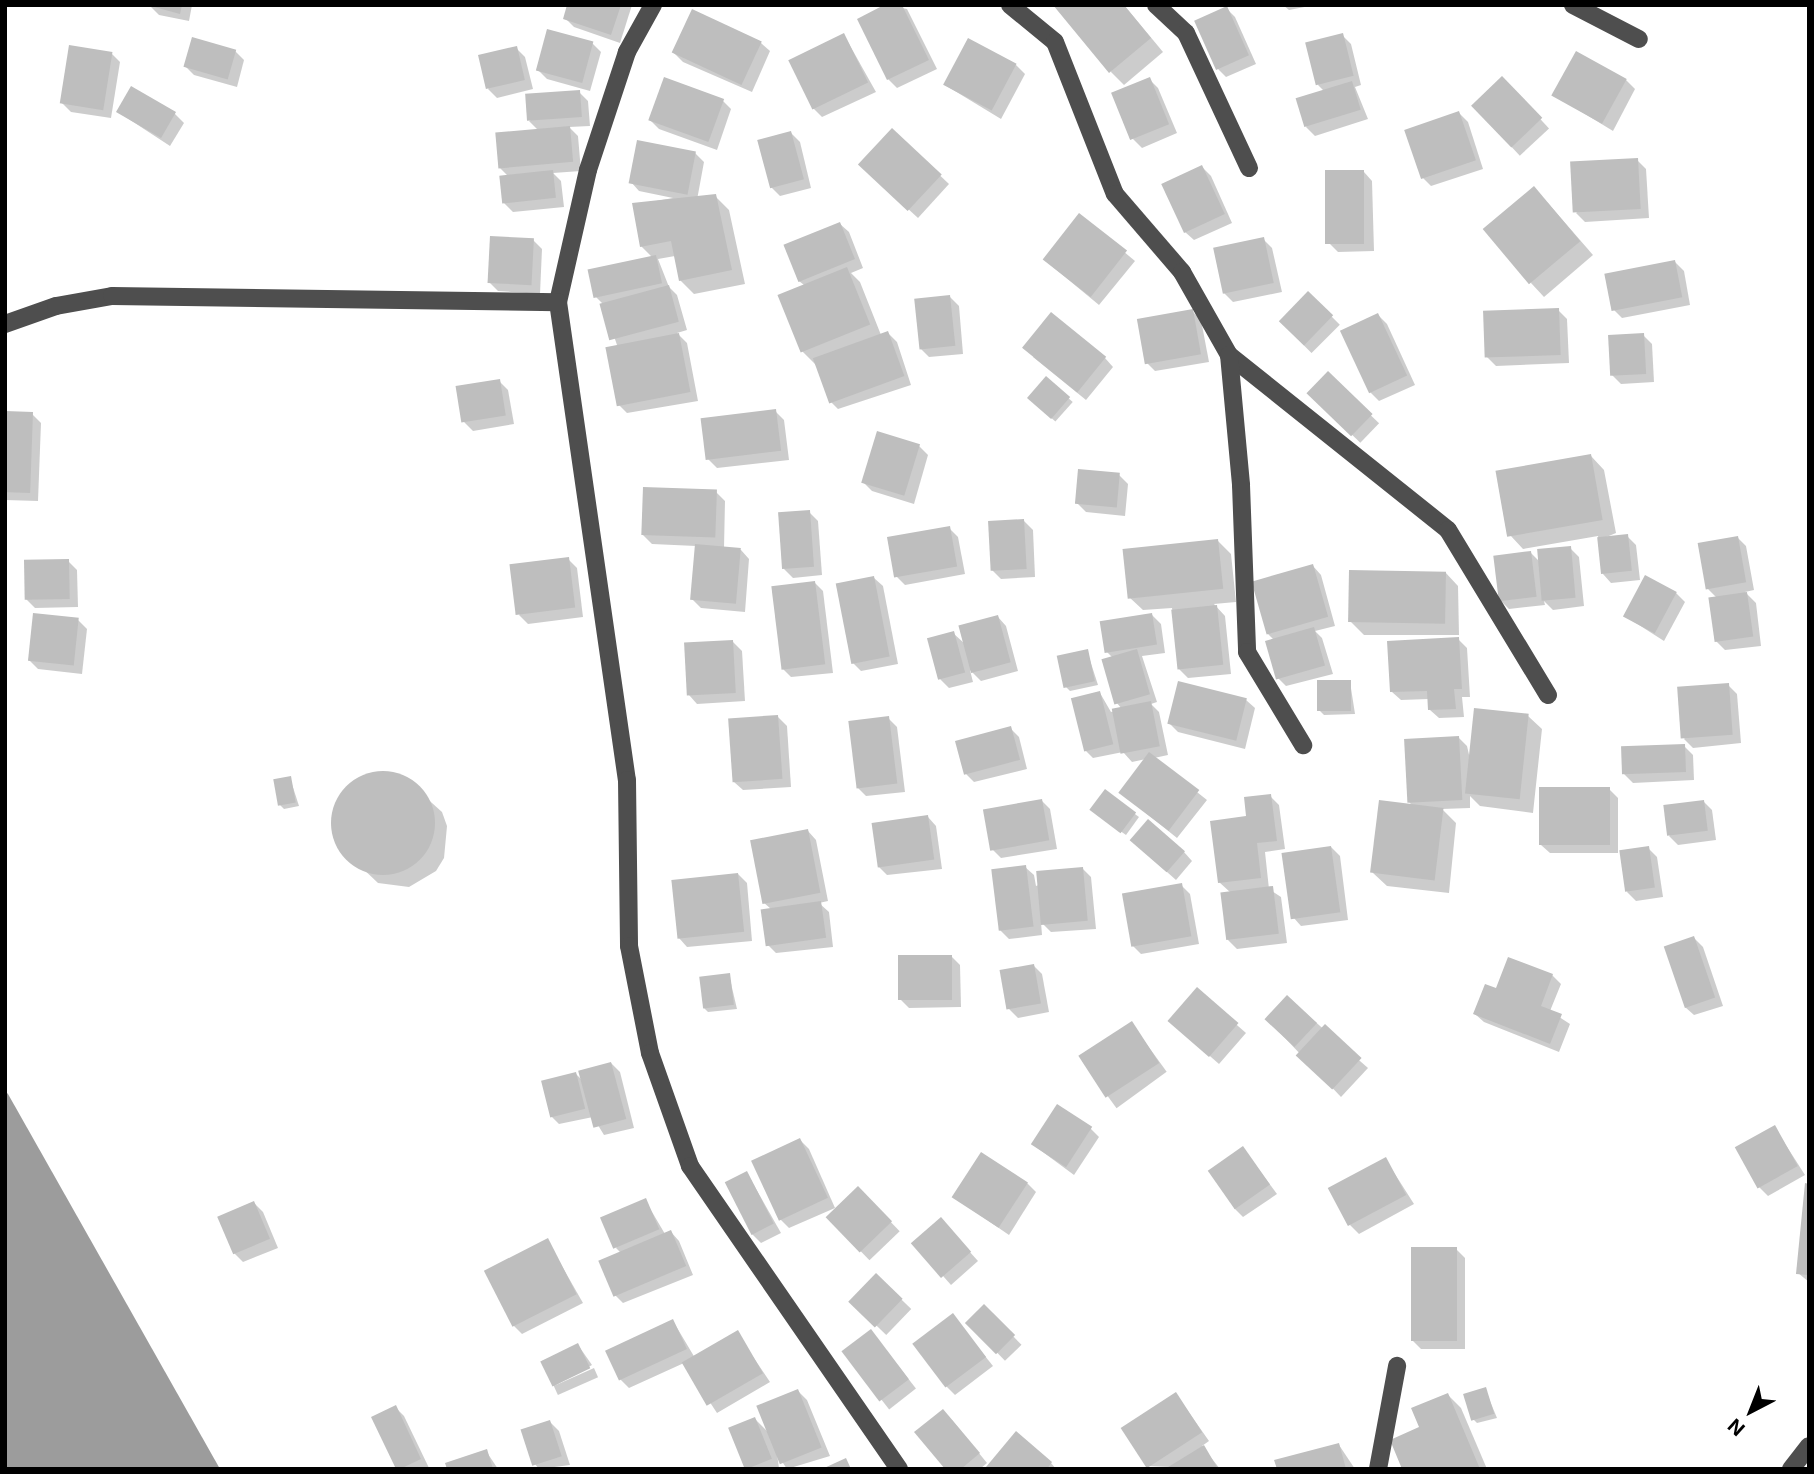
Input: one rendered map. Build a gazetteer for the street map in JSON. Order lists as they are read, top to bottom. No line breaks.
{"north":"bottom left"}
